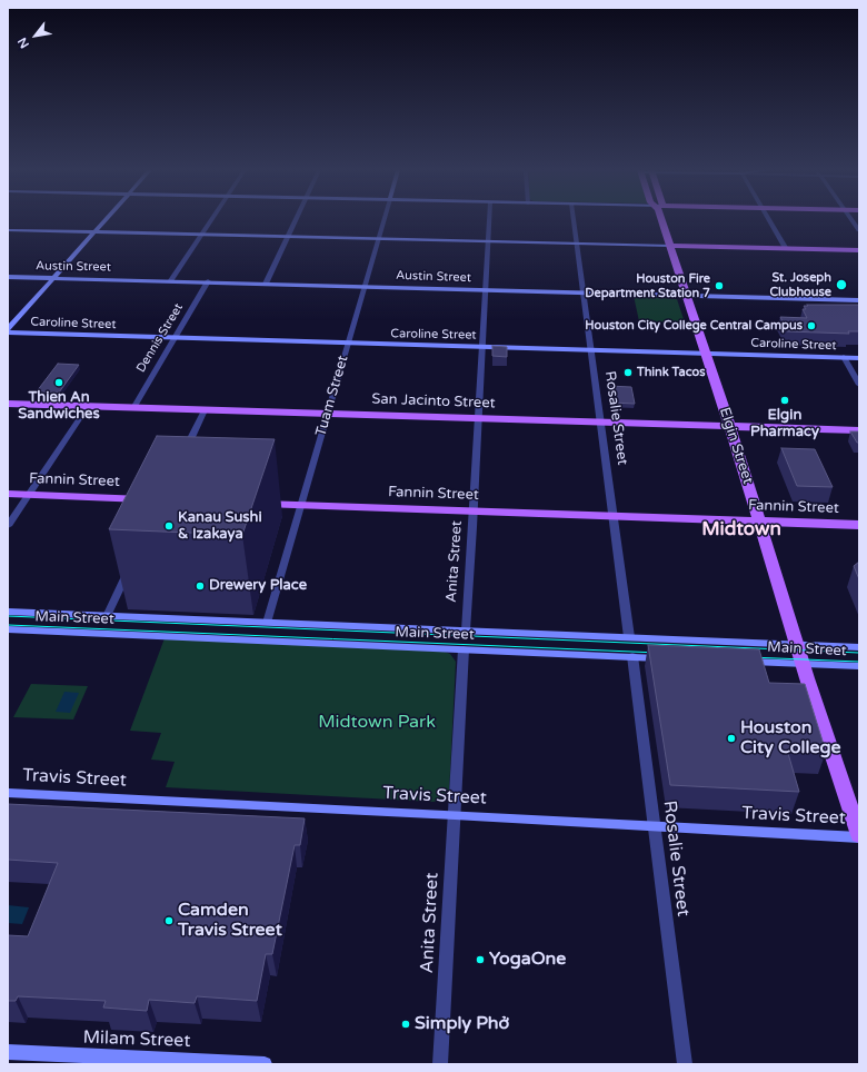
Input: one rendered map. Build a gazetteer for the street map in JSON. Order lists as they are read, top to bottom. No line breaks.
{"streets":{"main road":["San Jacinto Street","Elgin Street","Fannin Street"],"street":["Austin Street","Caroline Street","Dennis Street","Tuam Street","Rosalie Street","Anita Street","Main Street","Travis Street","Milam Street"]},"crossings":[["Austin Street","Dennis Street"],["Austin Street","Tuam Street"],["Austin Street","Rosalie Street"],["Austin Street","Elgin Street"],["Austin Street","Anita Street"],["Caroline Street","Dennis Street"],["Caroline Street","Tuam Street"],["Caroline Street","Rosalie Street"],["Caroline Street","Elgin Street"],["Caroline Street","Anita Street"],["Dennis Street","San Jacinto Street"],["Tuam Street","San Jacinto Street"],["Tuam Street","Fannin Street"],["Tuam Street","Main Street"],["San Jacinto Street","Rosalie Street"],["San Jacinto Street","Elgin Street"],["San Jacinto Street","Anita Street"],["Rosalie Street","Fannin Street"],["Rosalie Street","Main Street"],["Rosalie Street","Travis Street"],["Elgin Street","Fannin Street"],["Elgin Street","Main Street"],["Elgin Street","Travis Street"],["Fannin Street","Anita Street"],["Anita Street","Main Street"],["Anita Street","Travis Street"]],"districts":["Midtown"],"parks":["Midtown Park"],"places":["St. Joseph Clubhouse","Houston Fire Department Station 7","Houston City College Central Campus","Think Tacos","Thien An Sandwiches","Elgin Pharmacy","Kanau Sushi & Izakaya","Drewery Place","Houston City College","Camden Travis Street","YogaOne","Simply Phở"],"north":"bottom left"}
